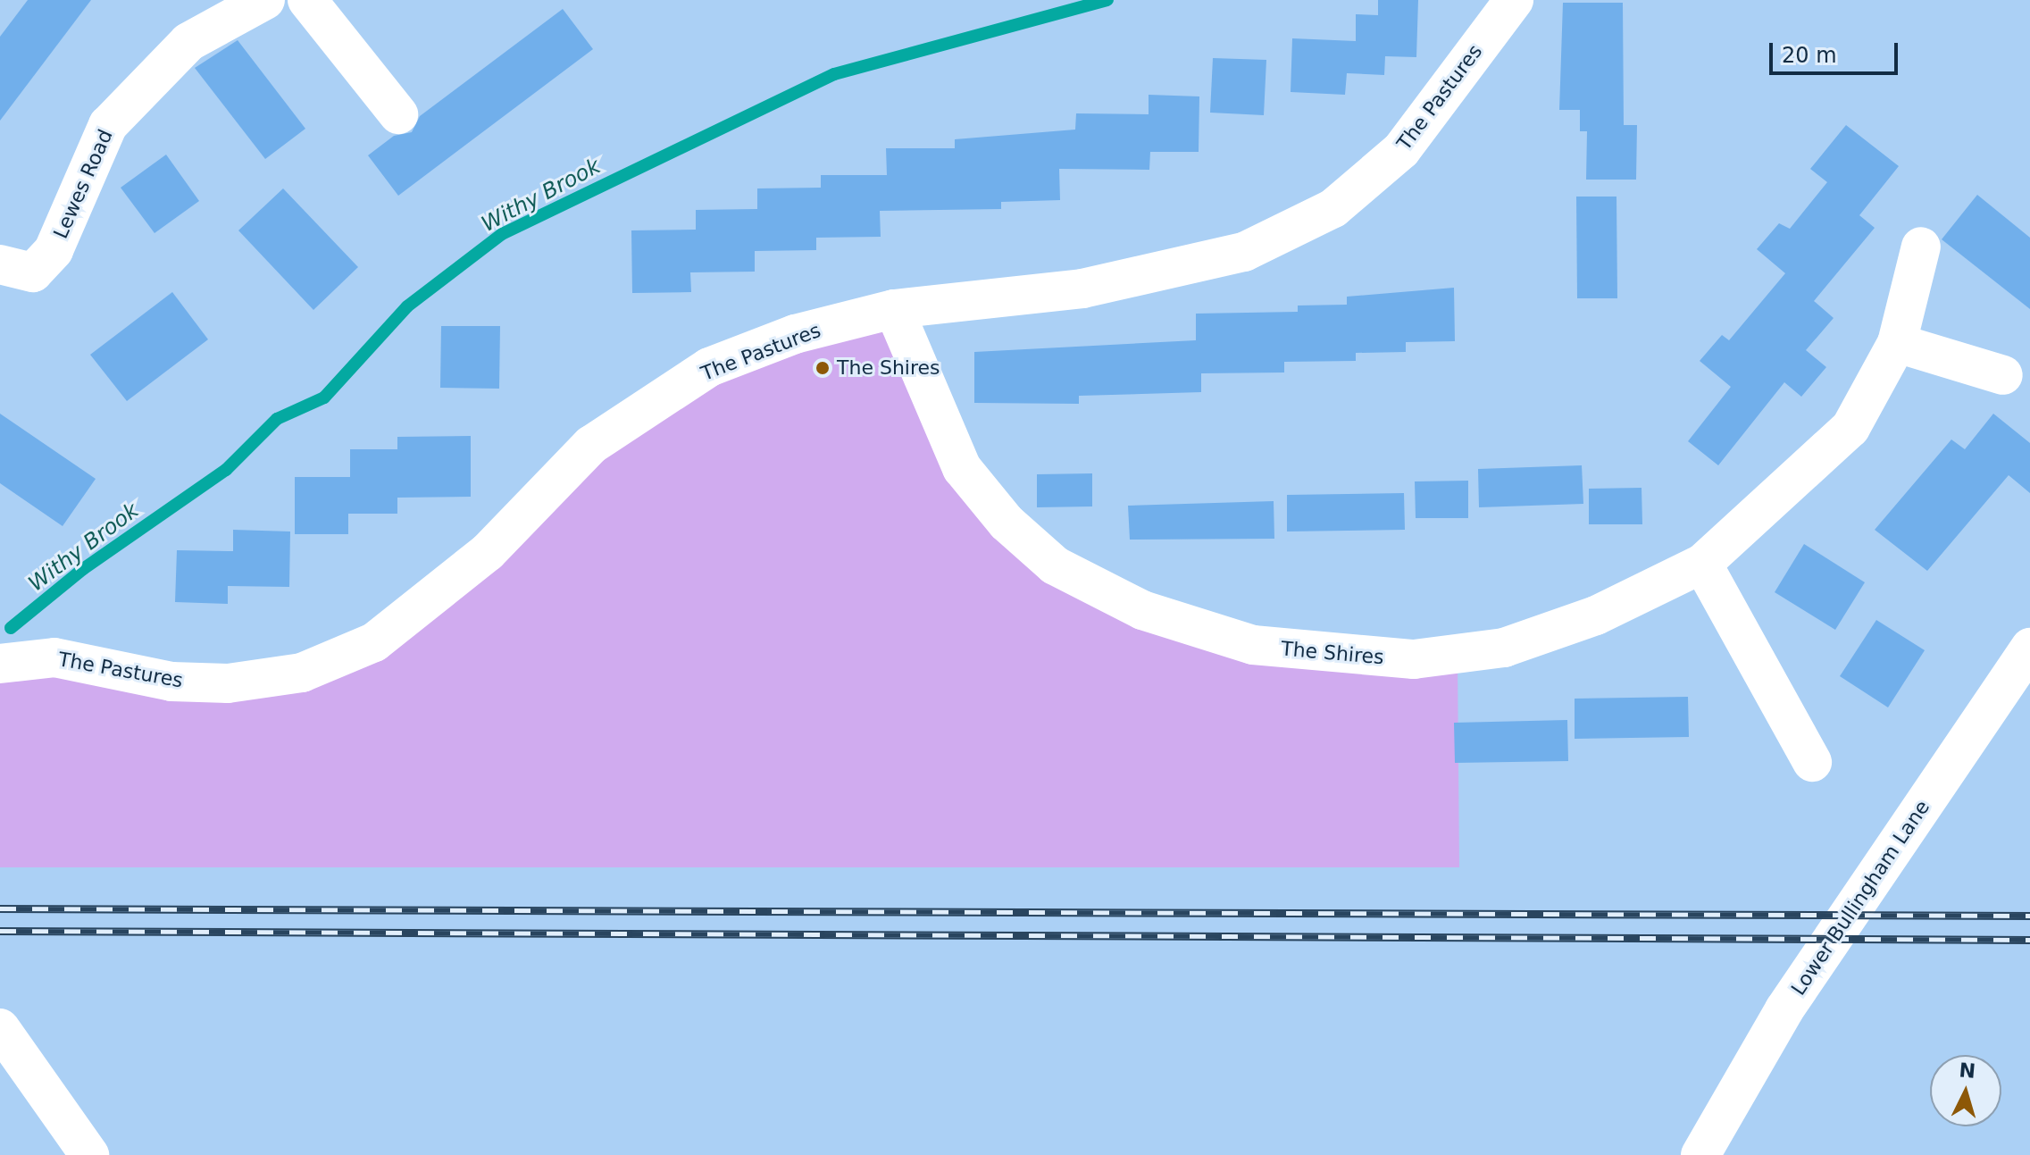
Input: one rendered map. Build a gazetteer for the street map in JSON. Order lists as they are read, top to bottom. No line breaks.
{"streets":{"street":["The Pastures","Lewes Road","The Shires","Lower Bullingham Lane"]},"crossings":[["The Pastures","The Shires"]],"water":["Withy Brook"],"places":["The Shires"],"scale_bar":"20 m","north":"top"}
